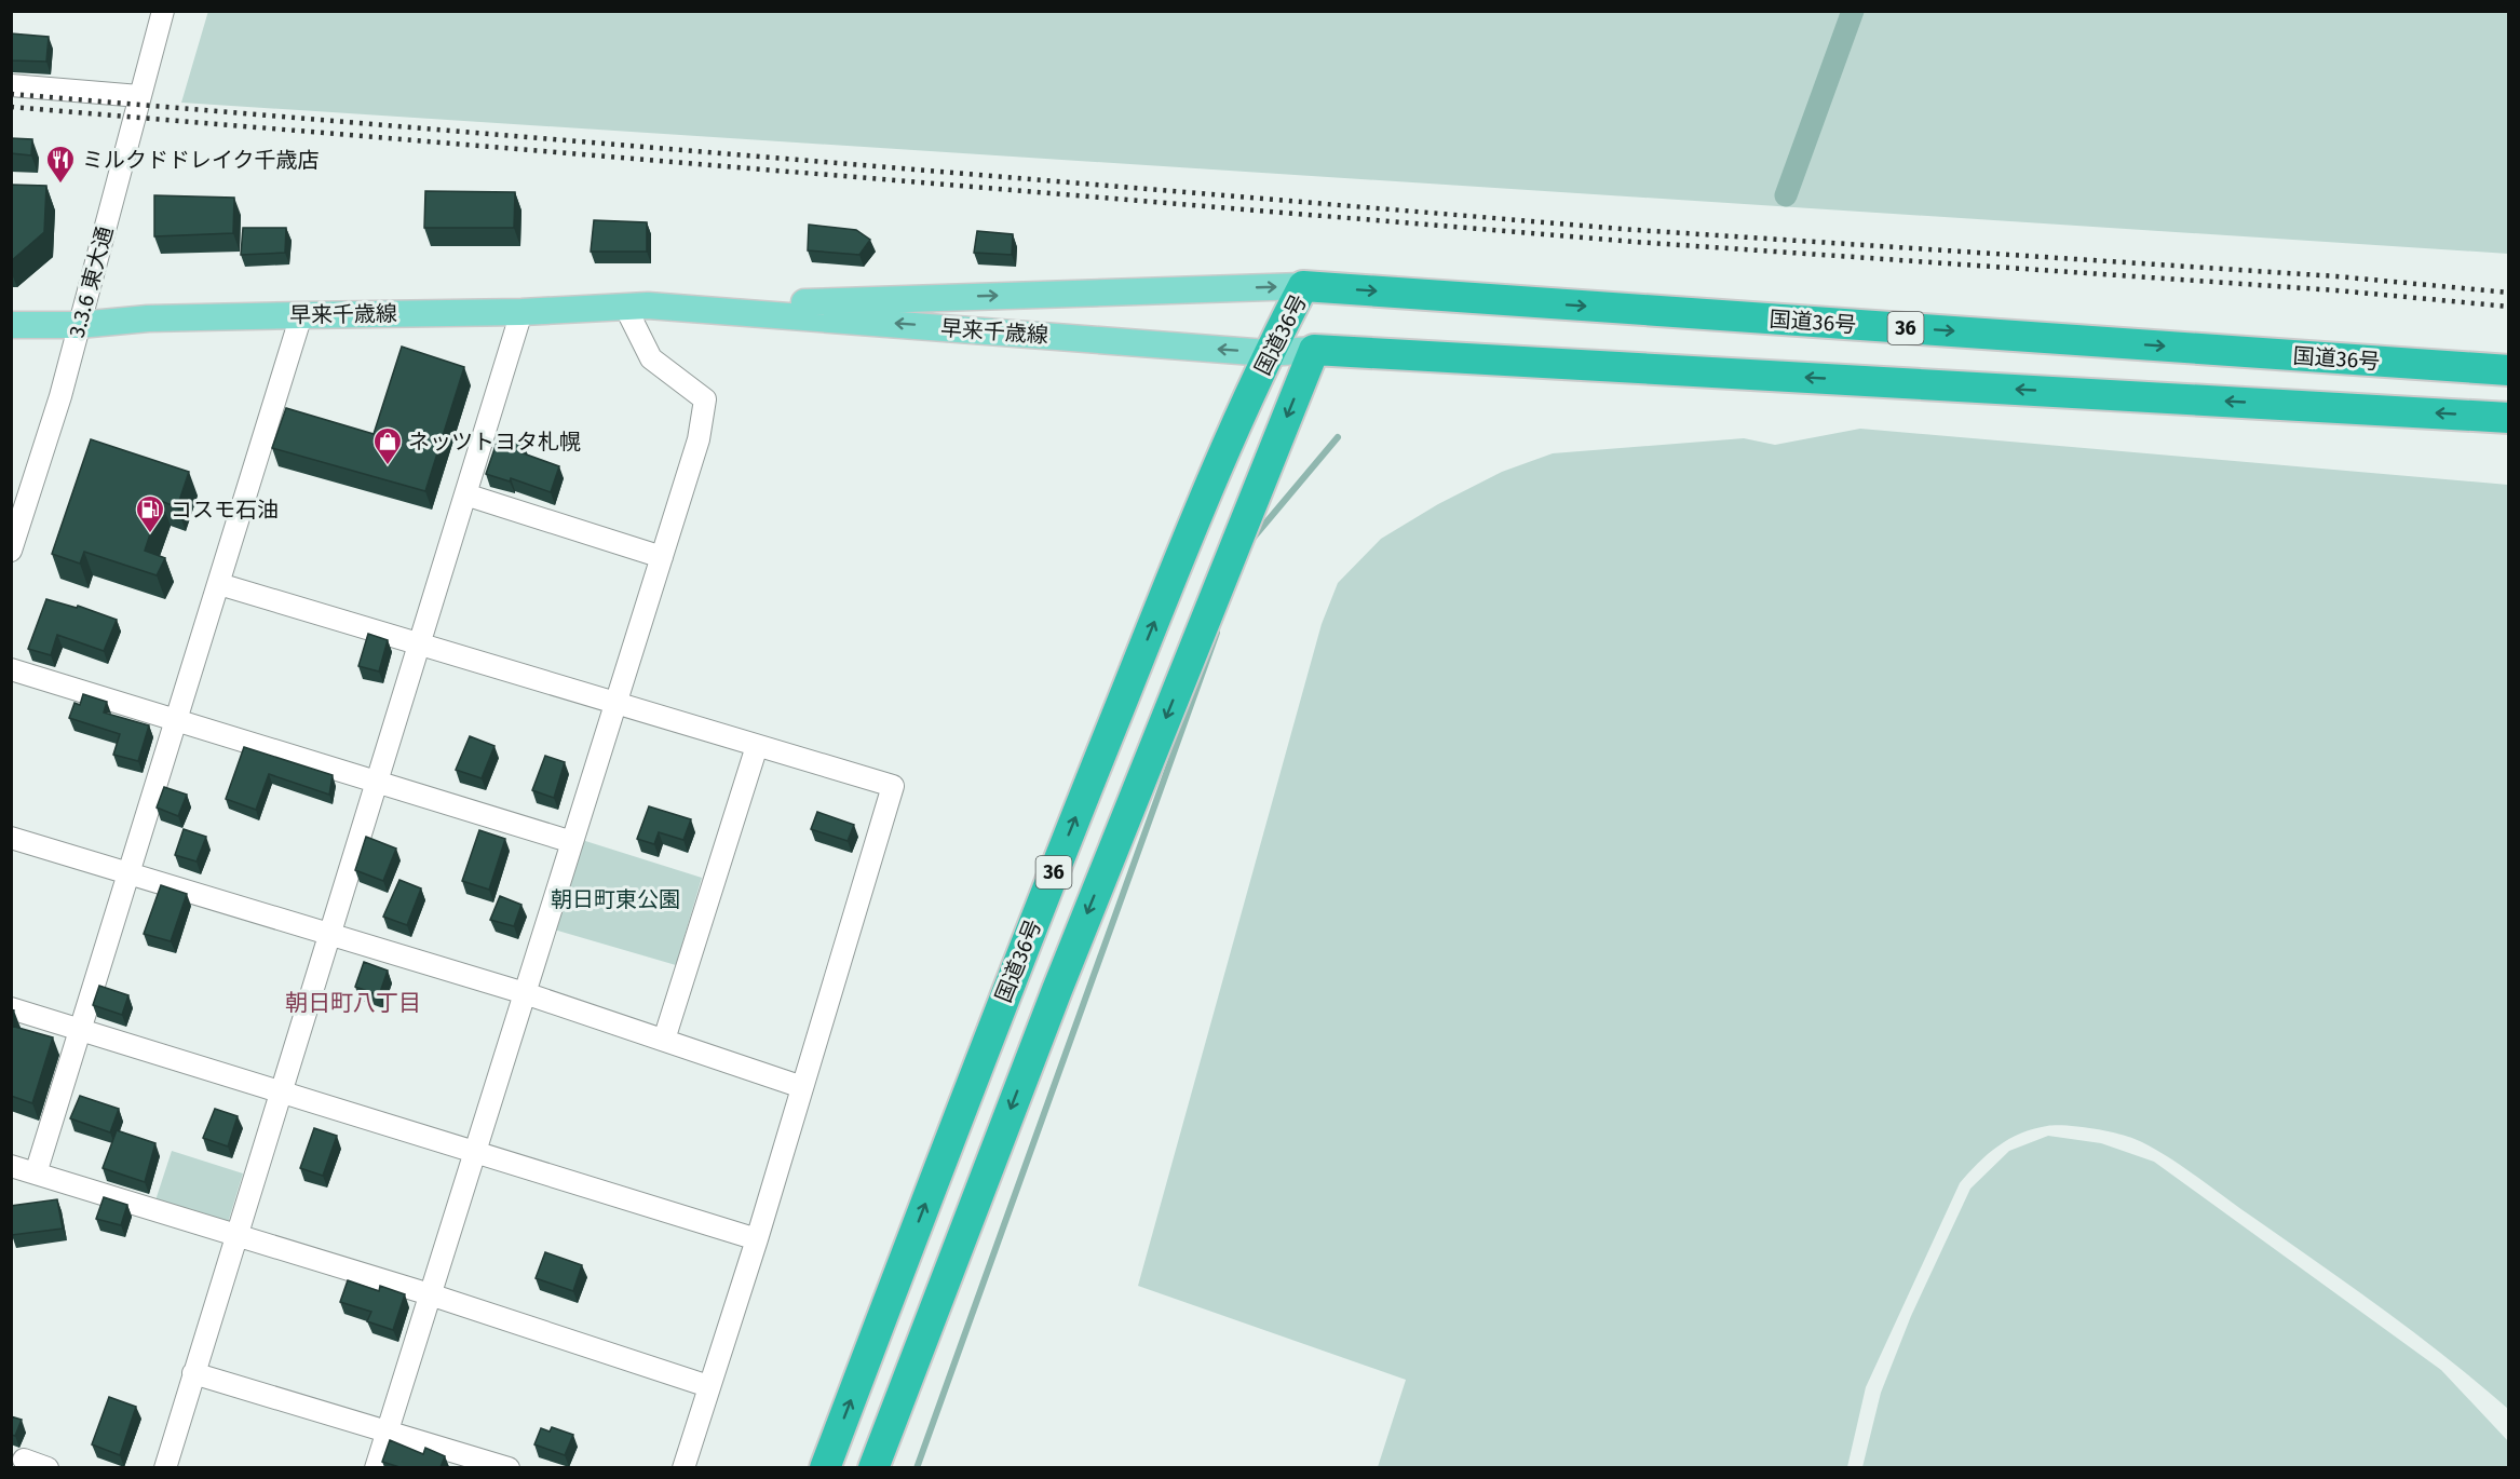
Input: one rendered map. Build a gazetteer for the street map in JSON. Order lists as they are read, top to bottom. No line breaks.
{"streets":{"highway":["国道36号","36"],"main road":["早来千歳線"],"street":["3.3.6 東大通"]},"crossings":[["3.3.6 東大通","早来千歳線"],["早来千歳線","国道36号"]],"districts":["朝日町八丁目"],"parks":["朝日町東公園"],"places":{"restaurant":["ミルクドドレイク千歳店"],"shop":["ネッツトヨタ札幌"],"fuel station":["コスモ石油"]}}
